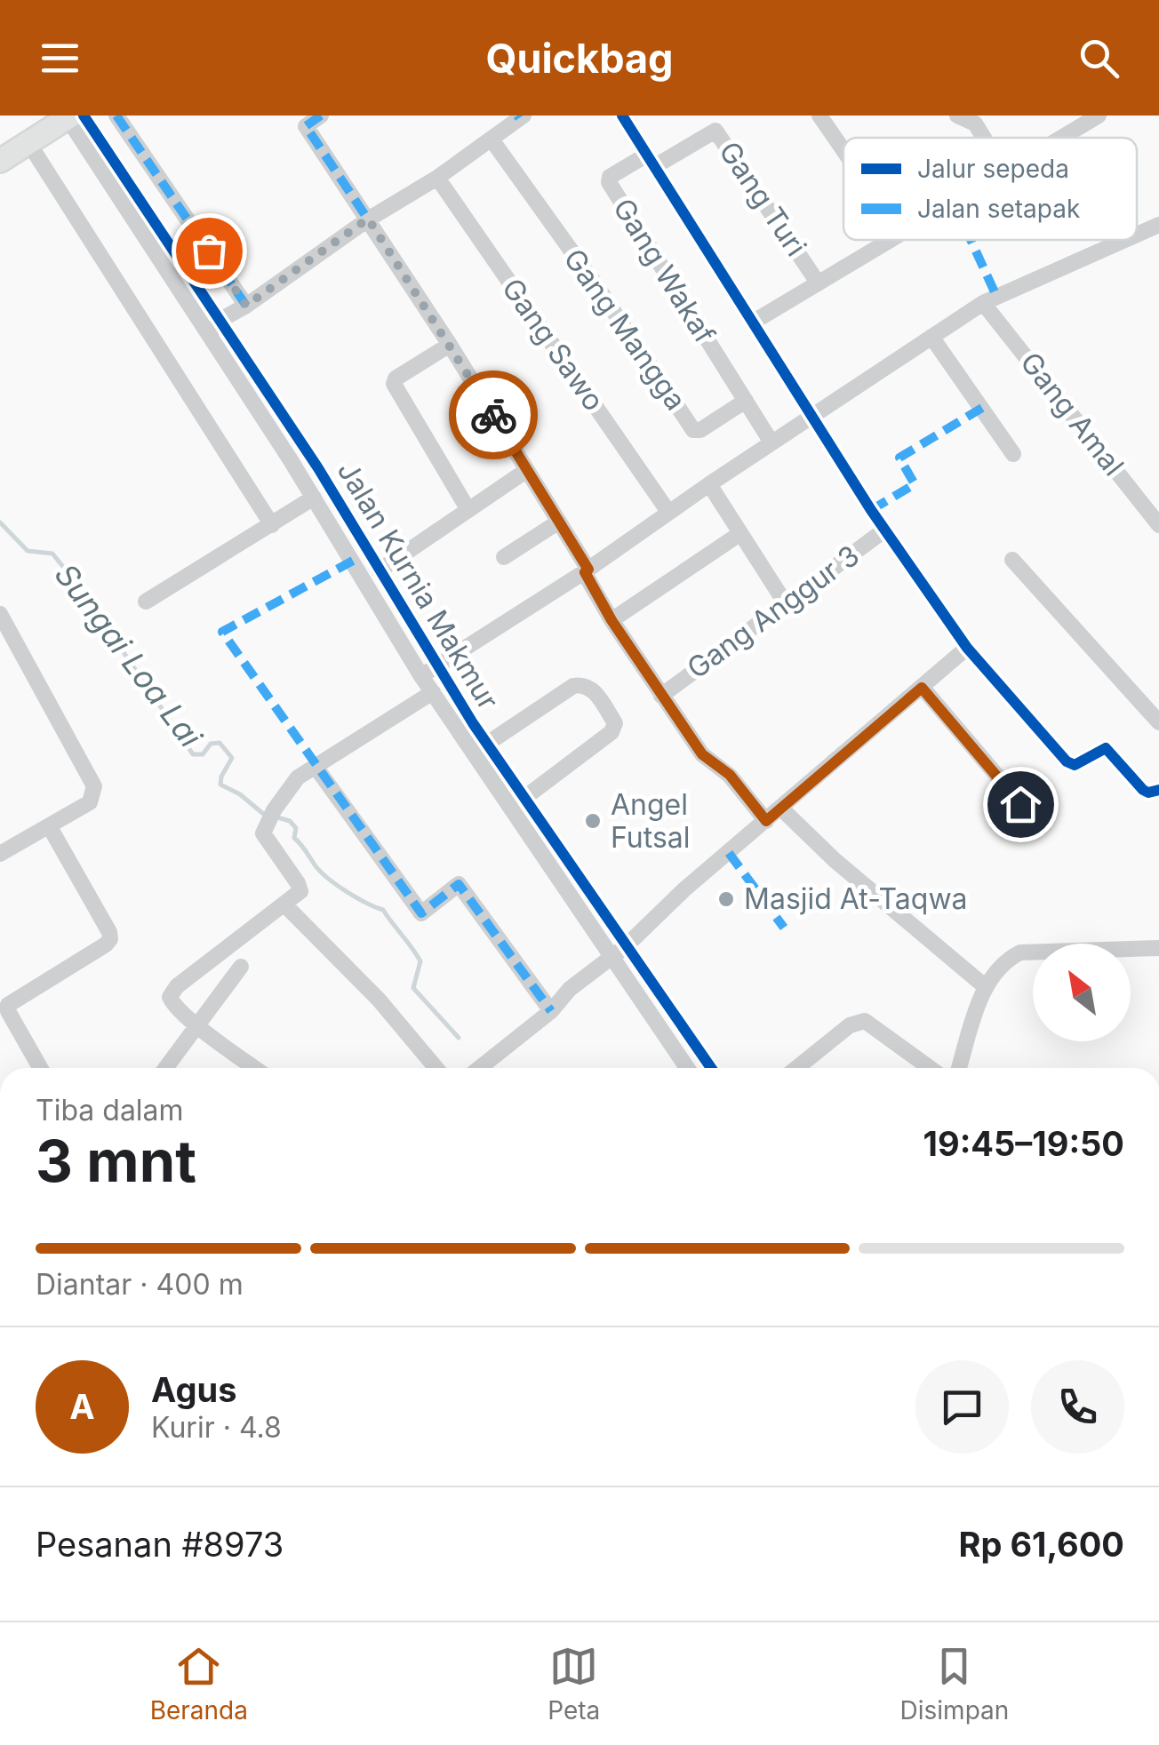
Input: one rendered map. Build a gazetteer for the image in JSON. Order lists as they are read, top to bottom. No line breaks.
{"streets":{"street":["Gang Turi","Gang Wakaf","Gang Mangga","Gang Sawo","Gang Amal","Jalan Kurnia Makmur","Gang Anggur 3"]},"crossings":[["Gang Turi","Gang Wakaf"],["Gang Wakaf","Gang Mangga"]],"water":["Sungai Loa Lai"],"places":["Angel Futsal","Masjid At-Taqwa"],"legend":["Jalur sepeda","Jalan setapak"],"north":"top left","page":{"header":"Quickbag","heading":["3 mnt","Tiba dalam","19:45–19:50"],"panel":["Agus","Kurir · 4.8","Pesanan #8973","Rp 61,600"],"bar":"Diantar · 400 m","round":"A","tabs":["Beranda","Peta","Disimpan"]}}
